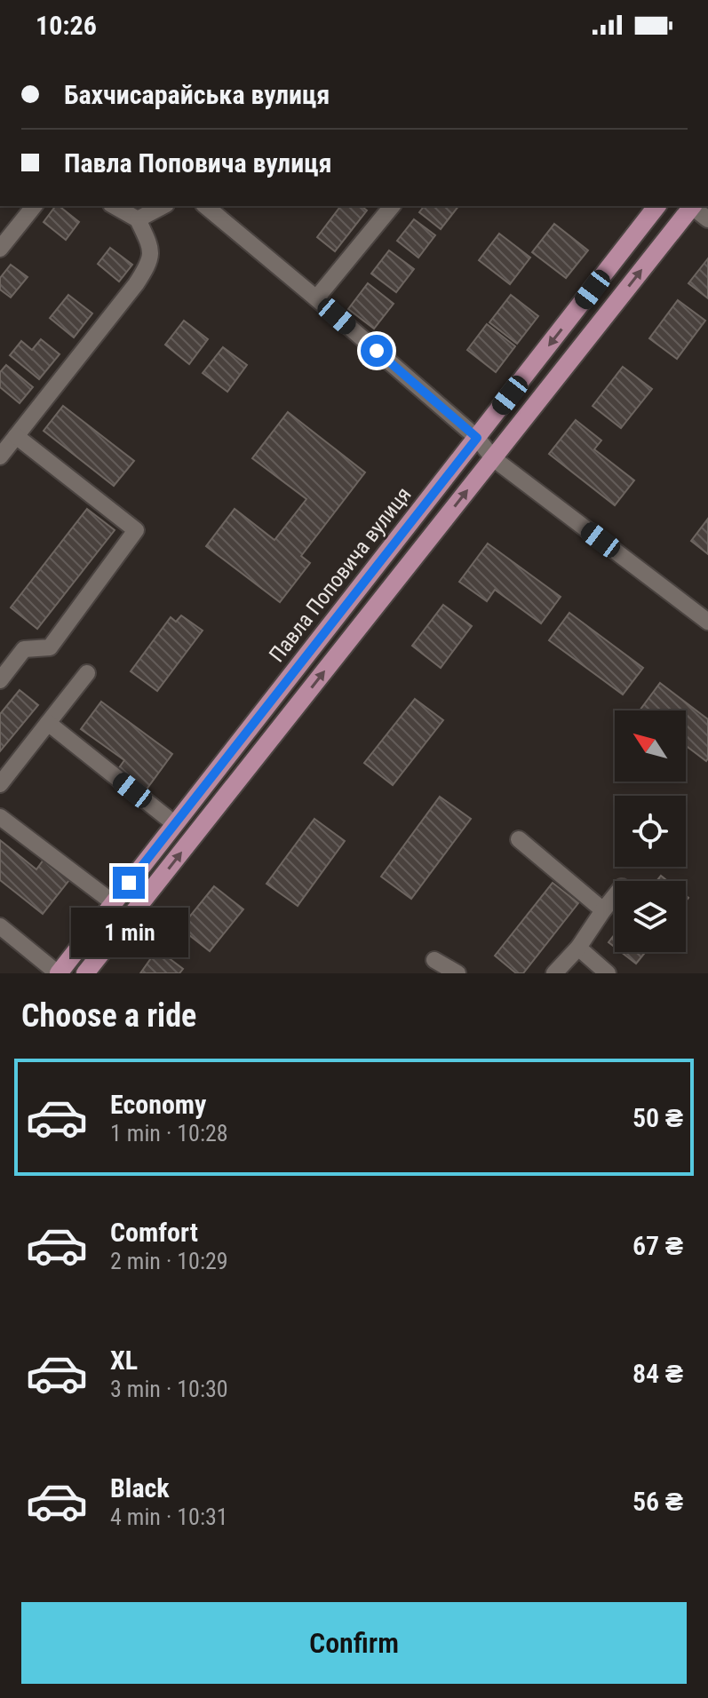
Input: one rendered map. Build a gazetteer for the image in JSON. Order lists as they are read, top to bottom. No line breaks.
{"streets":{"main road":["Павла Поповича вулиця"]},"north":"top left","page":{"status":"10:26","banner":["Бахчисарайська вулиця","Павла Поповича вулиця"],"bubble":"1 min","heading":"Choose a ride","list":[{"name":"Economy","note":"1 min · 10:28","value":"50 ₴"},{"name":"Comfort","note":"2 min · 10:29","value":"67 ₴"},{"name":"XL","note":"3 min · 10:30","value":"84 ₴"},{"name":"Black","note":"4 min · 10:31","value":"56 ₴"}],"buttons":"Confirm"}}
